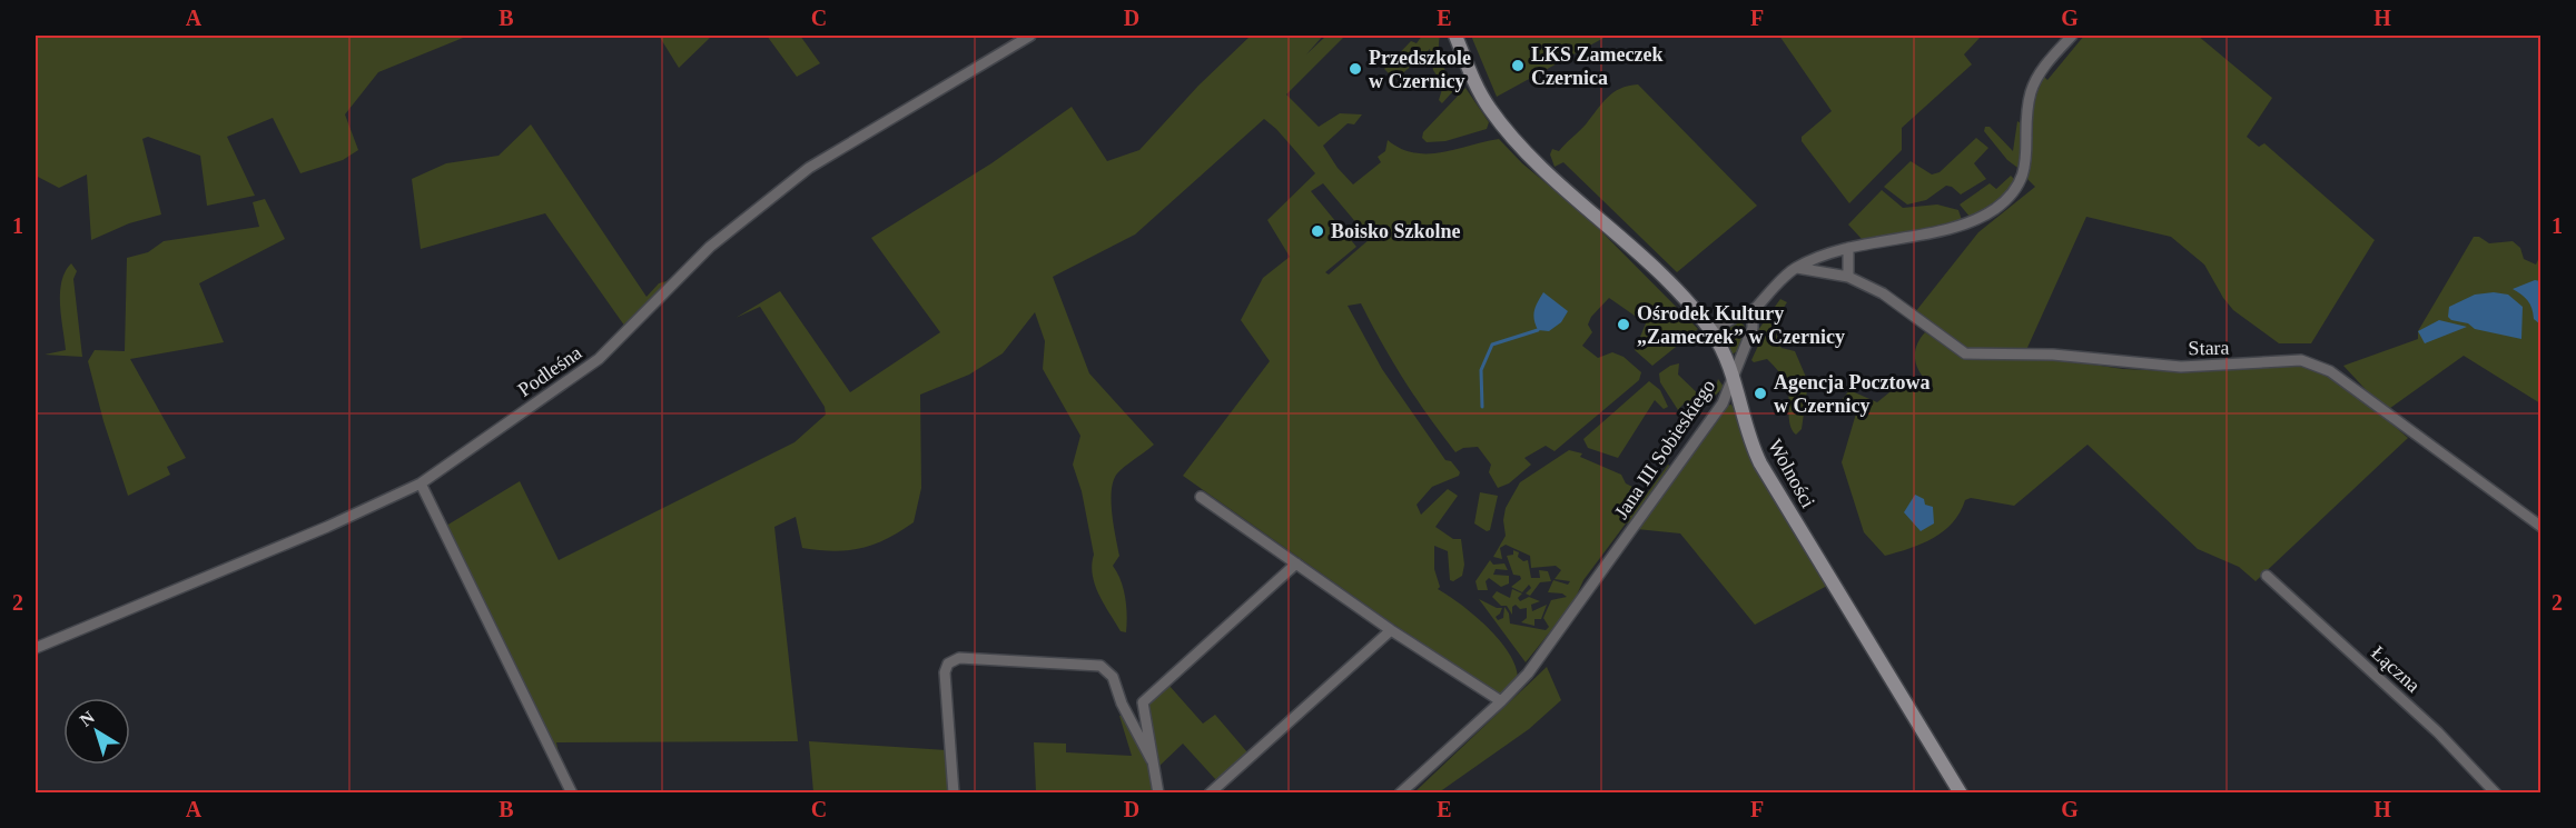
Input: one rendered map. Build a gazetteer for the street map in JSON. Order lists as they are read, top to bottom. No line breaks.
{"streets":{"street":["Stara","Podleśna","Jana III Sobieskiego","Wolności","Łączna"]},"crossings":[["Jana III Sobieskiego","Wolności"]],"places":["LKS Zameczek Czernica","Przedszkole w Czernicy","Boisko Szkolne","Ośrodek Kultury „Zameczek” w Czernicy","Agencja Pocztowa w Czernicy"],"north":"top left","grid":{"columns":["A","B","C","D","E","F","G","H"],"rows":["1","2"]}}
